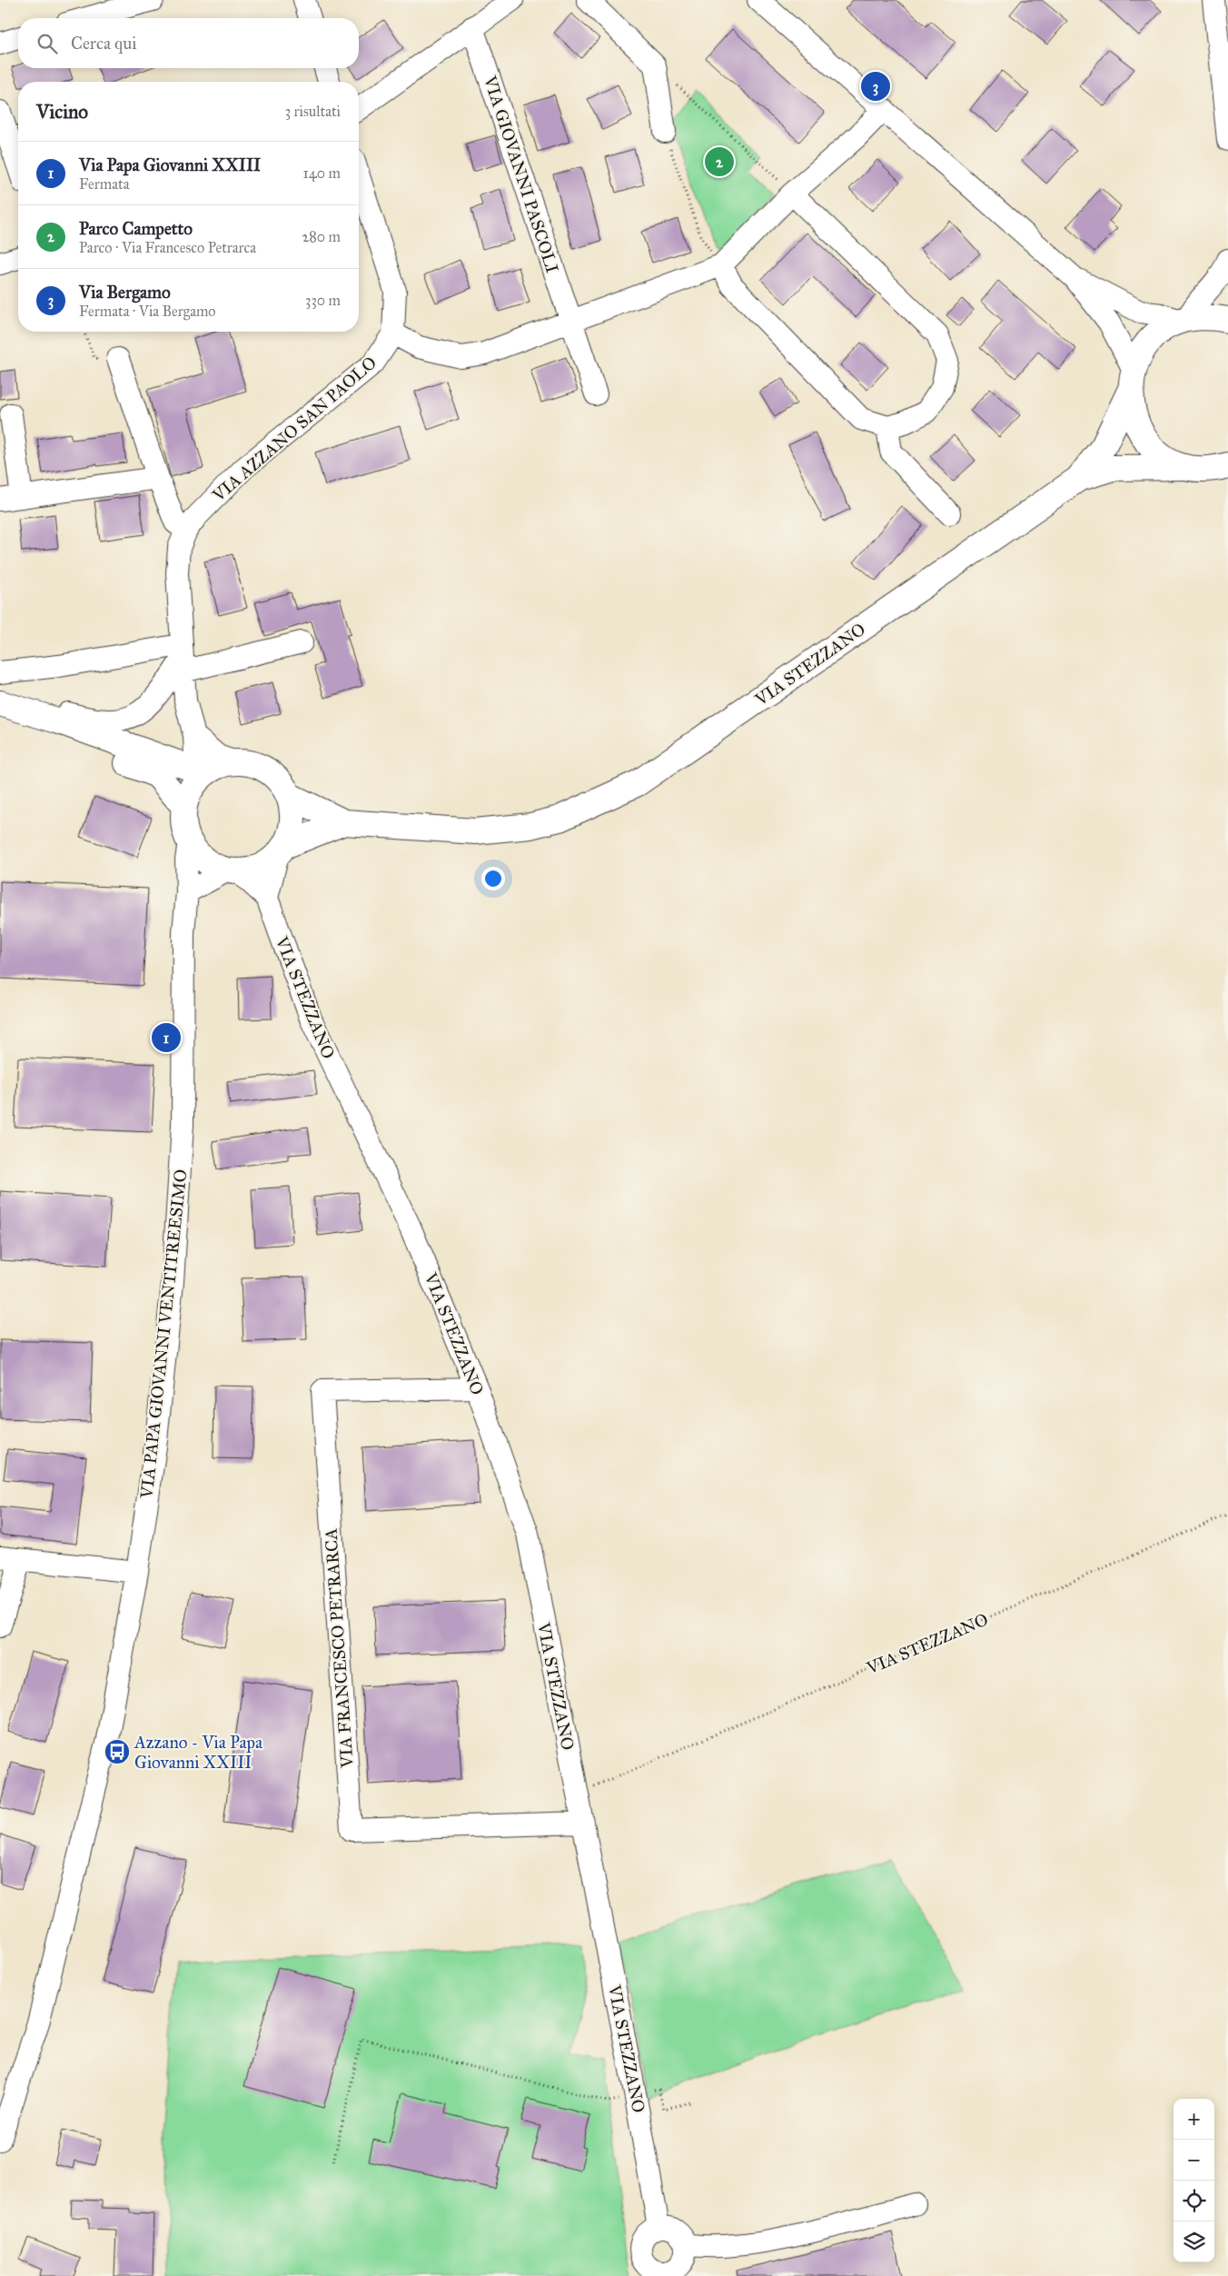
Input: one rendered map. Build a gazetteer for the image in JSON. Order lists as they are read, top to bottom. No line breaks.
{"streets":{"main road":["VIA STEZZANO"],"street":["VIA GIOVANNI PASCOLI","VIA AZZANO SAN PAOLO","VIA PAPA GIOVANNI VENTITREESIMO","VIA FRANCESCO PETRARCA"]},"crossings":[["VIA AZZANO SAN PAOLO","VIA STEZZANO"],["VIA AZZANO SAN PAOLO","VIA PAPA GIOVANNI VENTITREESIMO"],["VIA STEZZANO","VIA PAPA GIOVANNI VENTITREESIMO"],["VIA STEZZANO","VIA FRANCESCO PETRARCA"]],"places":{"bus stop":["Azzano - Via Papa Giovanni XXIII"]},"page":{"search":"Cerca qui","pins":["3","2","1"],"heading":["Vicino","3 risultati"],"list":[{"mark":"1","name":"Via Papa Giovanni XXIII","note":"Fermata","value":"140 m"},{"mark":"2","name":"Parco Campetto","note":"Parco · Via Francesco Petrarca","value":"280 m"},{"mark":"3","name":"Via Bergamo","note":"Fermata · Via Bergamo","value":"330 m"}],"map_buttons":["+","−"]}}
